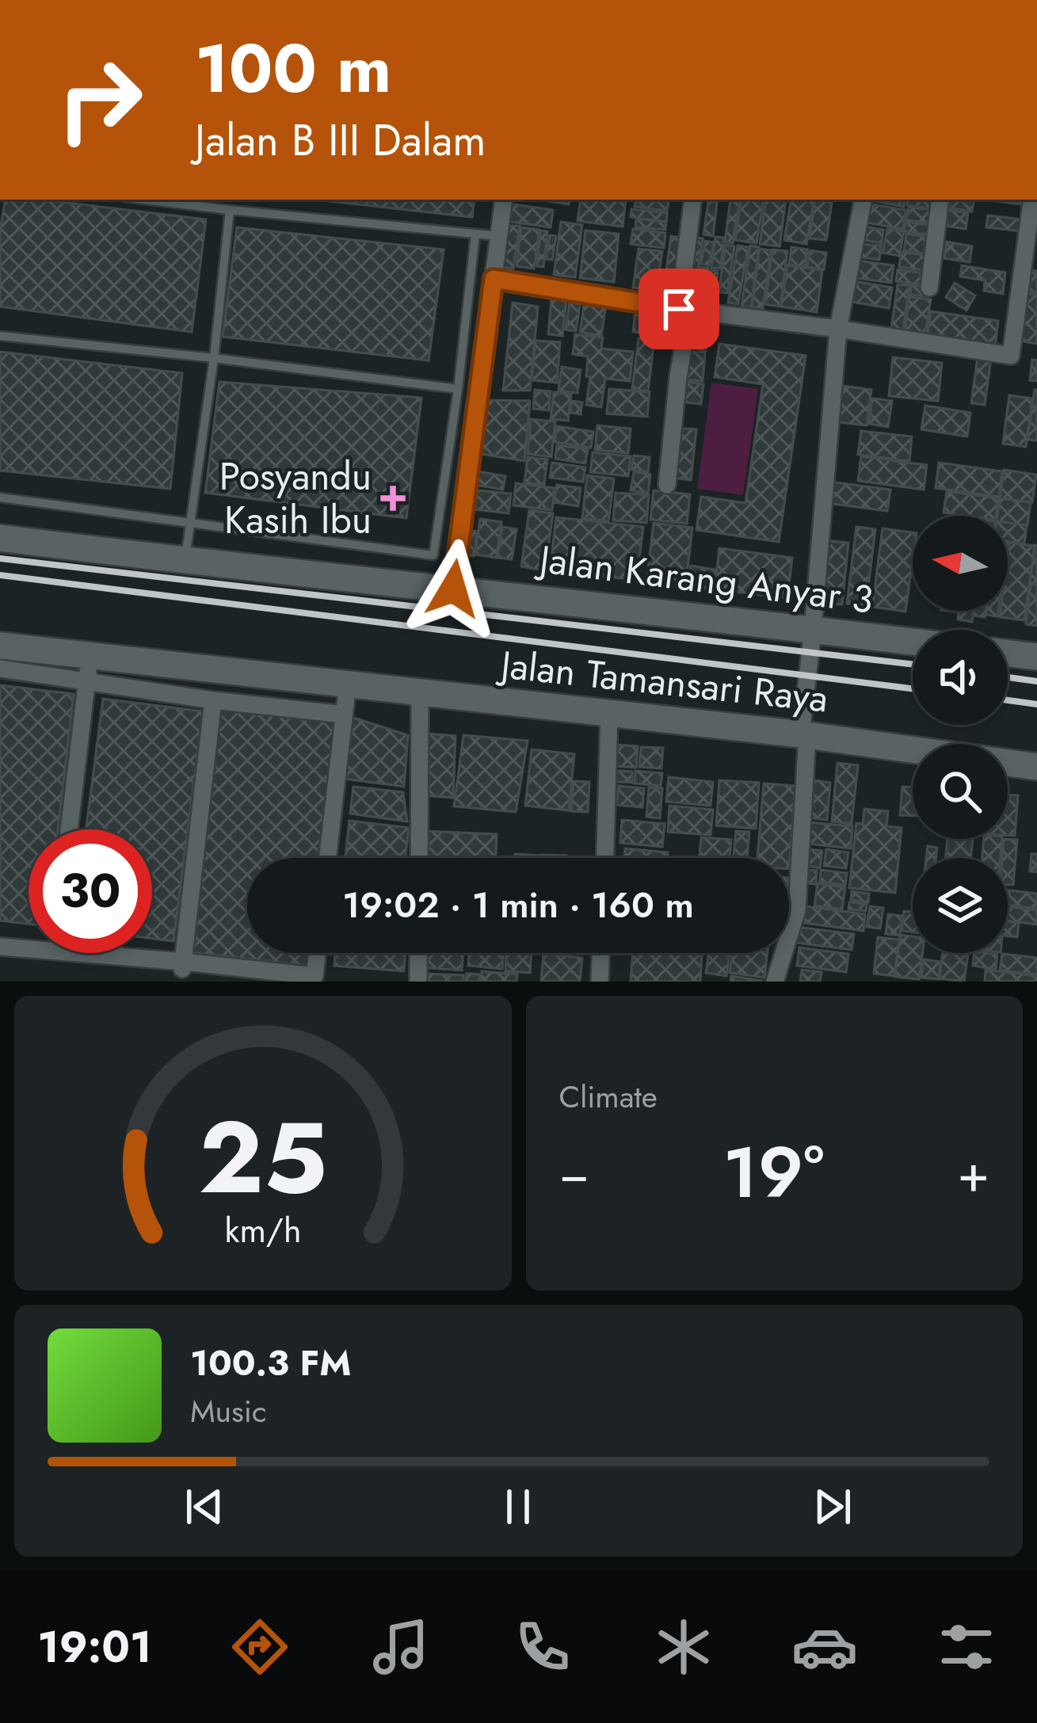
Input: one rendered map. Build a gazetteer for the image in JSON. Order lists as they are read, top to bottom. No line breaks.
{"streets":{"street":["Jalan Karang Anyar 3","Jalan Tamansari Raya"]},"places":{"health":["Posyandu Kasih Ibu"]},"north":"left","page":{"turn":["100 m","Jalan B III Dalam"],"limit":"30","trip":"19:02 · 1 min · 160 m","tile":"Climate","heat":["−","19°","+"],"song":["100.3 FM","Music"],"tabs":"19:01","gauge":["25","km/h"]}}
